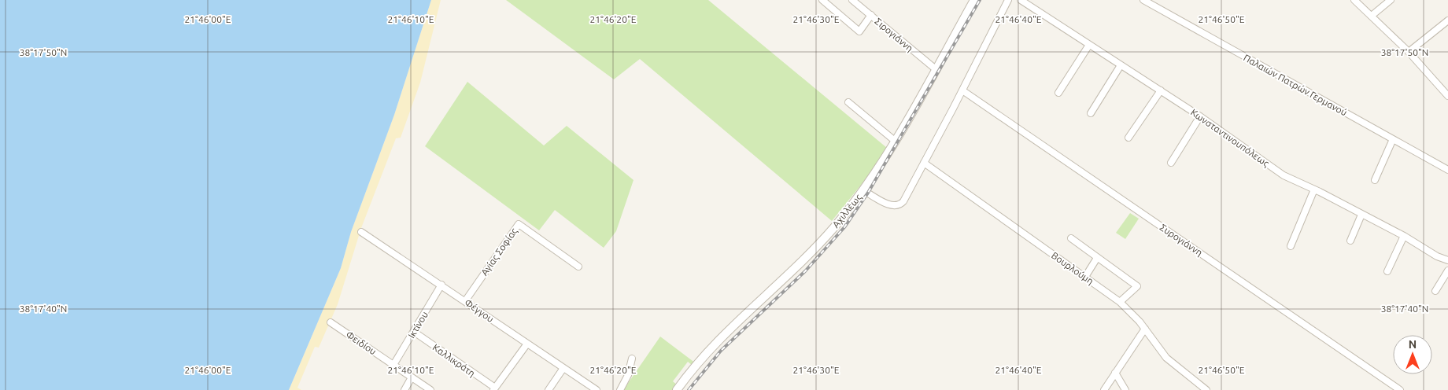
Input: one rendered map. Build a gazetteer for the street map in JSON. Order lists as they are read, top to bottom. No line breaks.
{"streets":{"street":["Σιρογιάννη","Παλαιών Πατρών Γερμανού","Κωνσταντινουπόλεως","Αχιλλέως","Συρογιάννη","Αγίας Σοφίας","Βουρλούμη","Φέγγου","Ικτίνου","Φειδίου","Καλλικράτη"]},"crossings":[["Σιρογιάννη","Αχιλλέως"],["Αγίας Σοφίας","Φέγγου"],["Φέγγου","Ικτίνου"],["Ικτίνου","Φειδίου"],["Ικτίνου","Καλλικράτη"]],"north":"top","coordinates":["21°46'00\"E","21°46'10\"E","21°46'20\"E","21°46'30\"E","21°46'40\"E","21°46'50\"E","38°17'50\"N","38°17'40\"N"]}
